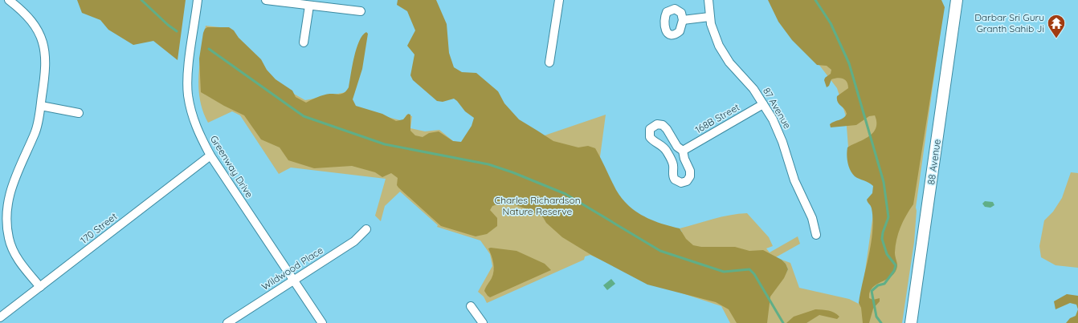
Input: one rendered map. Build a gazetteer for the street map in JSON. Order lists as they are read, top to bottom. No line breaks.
{"streets":{"main road":["88 Avenue"],"street":["87 Avenue","168B Street","Greenway Drive","170 Street","Wildwood Place"]},"crossings":[["87 Avenue","168B Street"],["Greenway Drive","170 Street"],["Greenway Drive","Wildwood Place"]],"parks":["Charles Richardson Nature Reserve"],"places":{"temple":["Darbar Sri Guru Granth Sahib Ji"]}}
